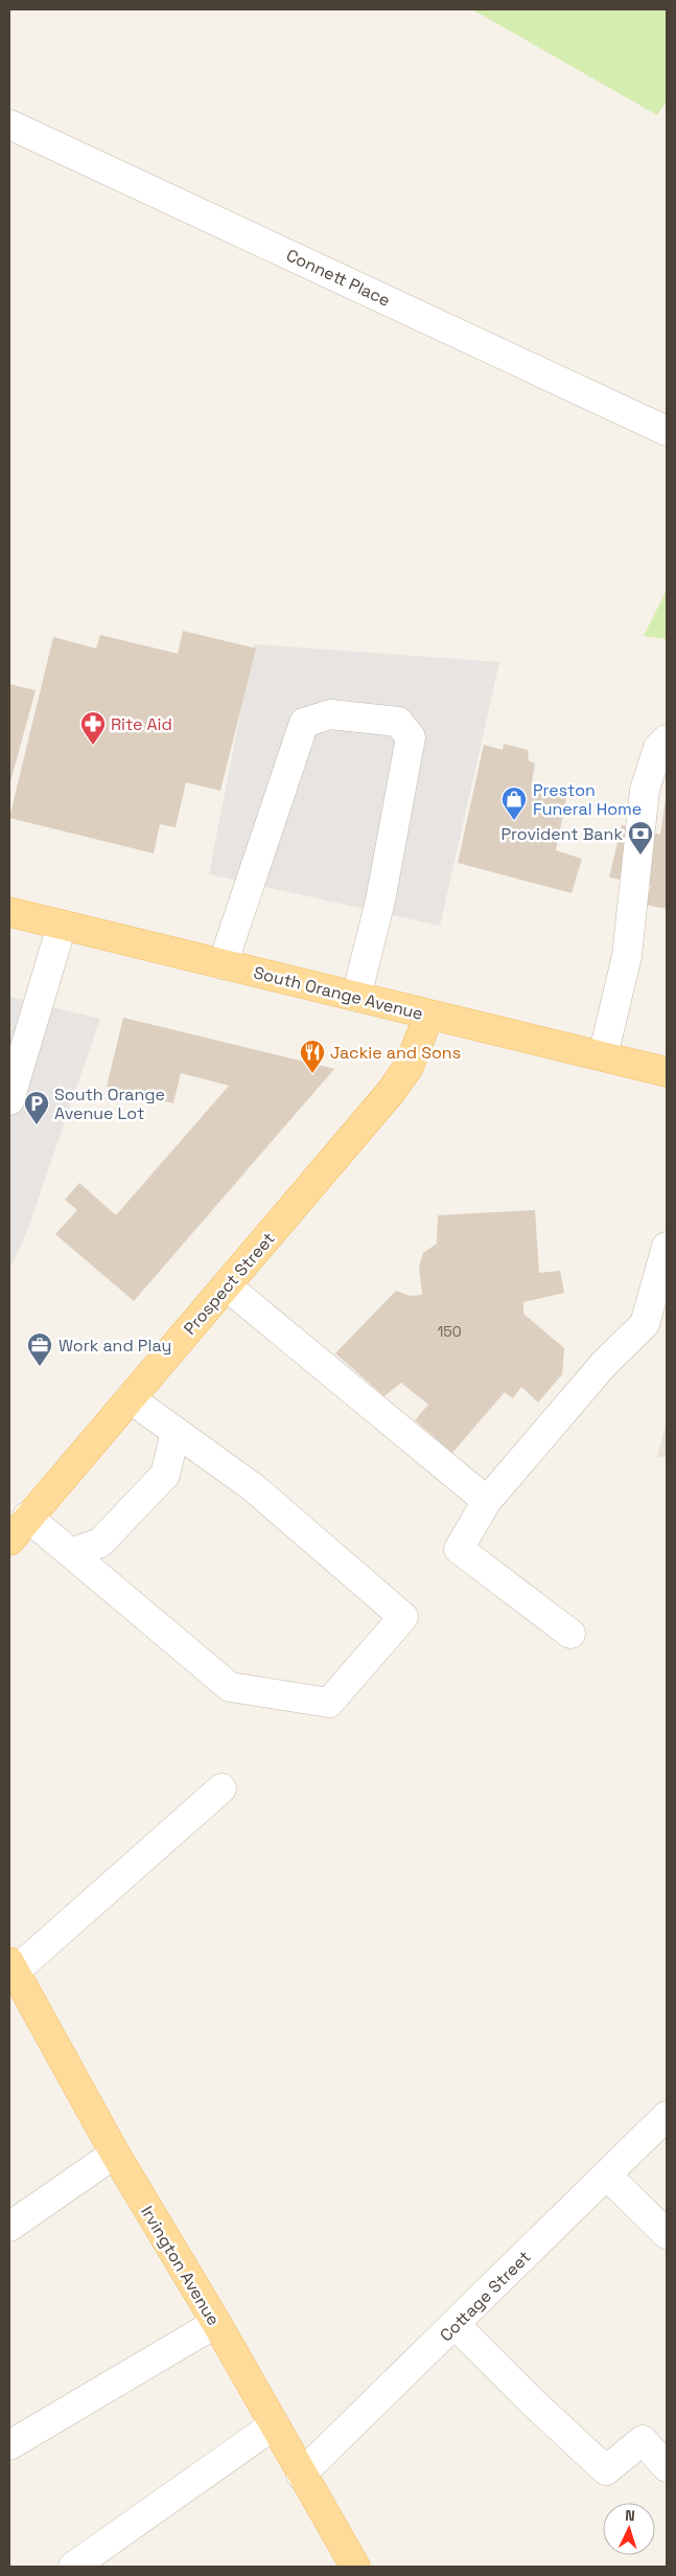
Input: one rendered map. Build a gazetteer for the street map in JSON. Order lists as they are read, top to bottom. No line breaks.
{"streets":{"main road":["South Orange Avenue","Prospect Street","Irvington Avenue"],"street":["Connett Place","Cottage Street"]},"crossings":[["South Orange Avenue","Prospect Street"],["Irvington Avenue","Cottage Street"]],"places":{"pharmacy":["Rite Aid"],"shop":["Preston Funeral Home"],"bank":["Provident Bank"],"restaurant":["Jackie and Sons"],"parking":["South Orange Avenue Lot"],"office":["Work and Play"]},"house_numbers":["150"],"north":"top"}
